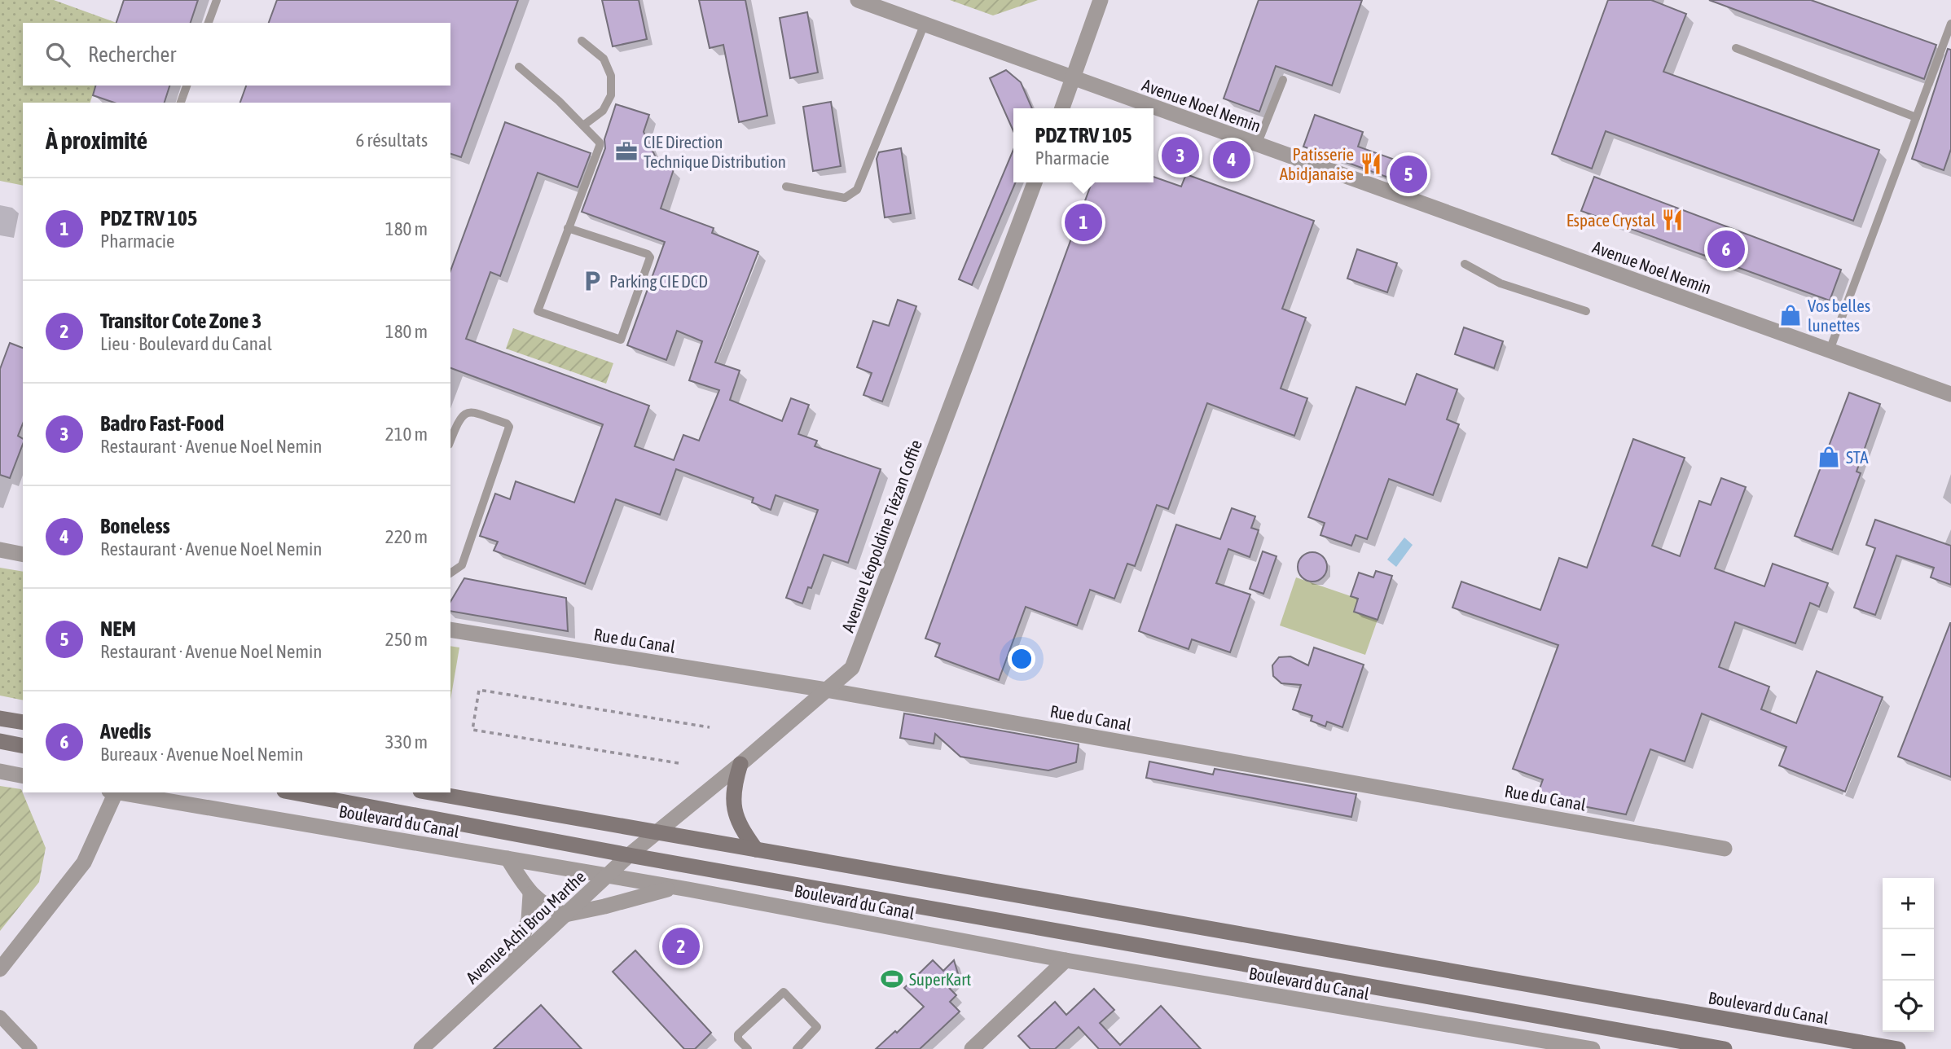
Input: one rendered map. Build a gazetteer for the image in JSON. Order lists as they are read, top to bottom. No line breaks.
{"streets":{"main road":["Boulevard du Canal"],"street":["Avenue Noel Nemin","Avenue Léopoldine Tiézan Coffie","Rue du Canal","Avenue Achi Brou Marthe"]},"crossings":[["Avenue Léopoldine Tiézan Coffie","Rue du Canal"],["Avenue Léopoldine Tiézan Coffie","Boulevard du Canal"],["Avenue Léopoldine Tiézan Coffie","Avenue Achi Brou Marthe"],["Boulevard du Canal","Avenue Achi Brou Marthe"]],"places":{"office":["CIE Direction Technique Distribution"],"restaurant":["Patisserie Abidjanaise","Espace Crystal"],"parking":["Parking CIE DCD"],"shop":["Vos belles lunettes","STA"],"sports":["SuperKart"]},"page":{"search":"Rechercher","heading":["À proximité","6 résultats"],"popup":["PDZ TRV 105","Pharmacie"],"pins":["3","4","5","1","6","2"],"list":[{"mark":"1","name":"PDZ TRV 105","note":"Pharmacie","value":"180 m"},{"mark":"2","name":"Transitor Cote Zone 3","note":"Lieu · Boulevard du Canal","value":"180 m"},{"mark":"3","name":"Badro Fast-Food","note":"Restaurant · Avenue Noel Nemin","value":"210 m"},{"mark":"4","name":"Boneless","note":"Restaurant · Avenue Noel Nemin","value":"220 m"},{"mark":"5","name":"NEM","note":"Restaurant · Avenue Noel Nemin","value":"250 m"},{"mark":"6","name":"Avedis","note":"Bureaux · Avenue Noel Nemin","value":"330 m"}],"map_buttons":["+","−"]}}
